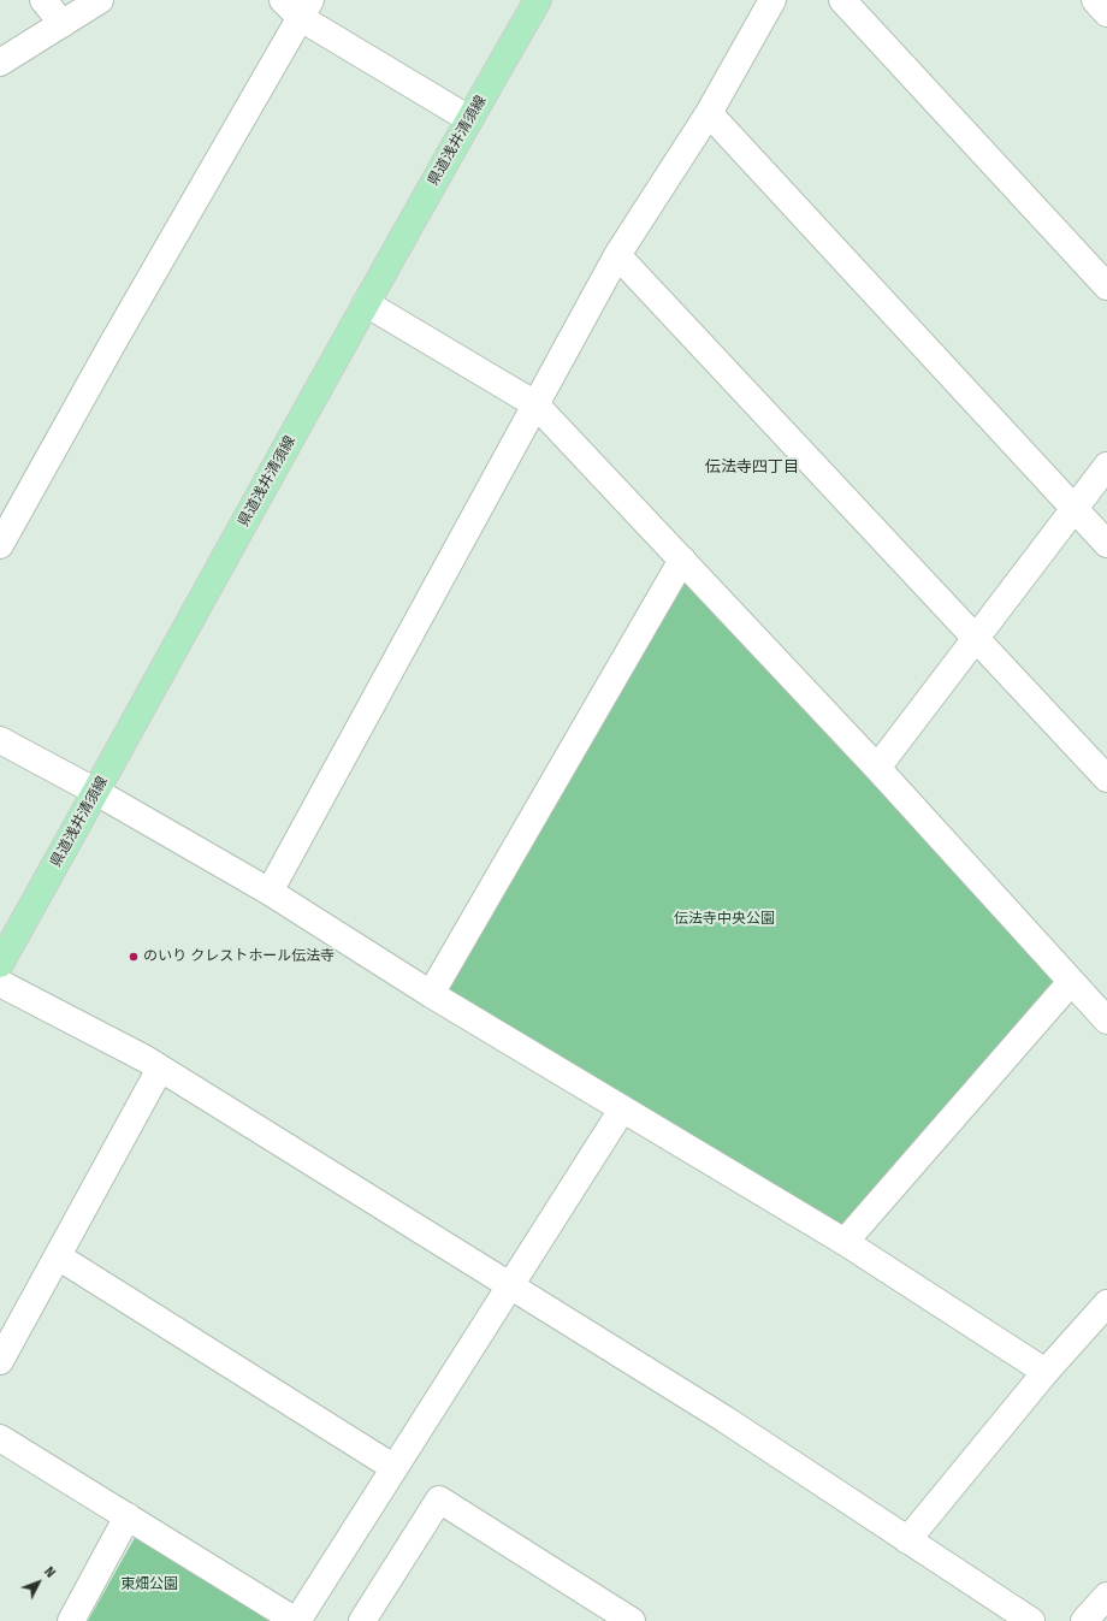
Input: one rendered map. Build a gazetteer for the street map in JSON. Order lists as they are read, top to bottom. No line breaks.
{"streets":{"main road":["県道浅井清須線"]},"districts":["伝法寺四丁目"],"parks":["伝法寺中央公園","東畑公園"],"places":["のいり クレストホール伝法寺"],"north":"top right"}
